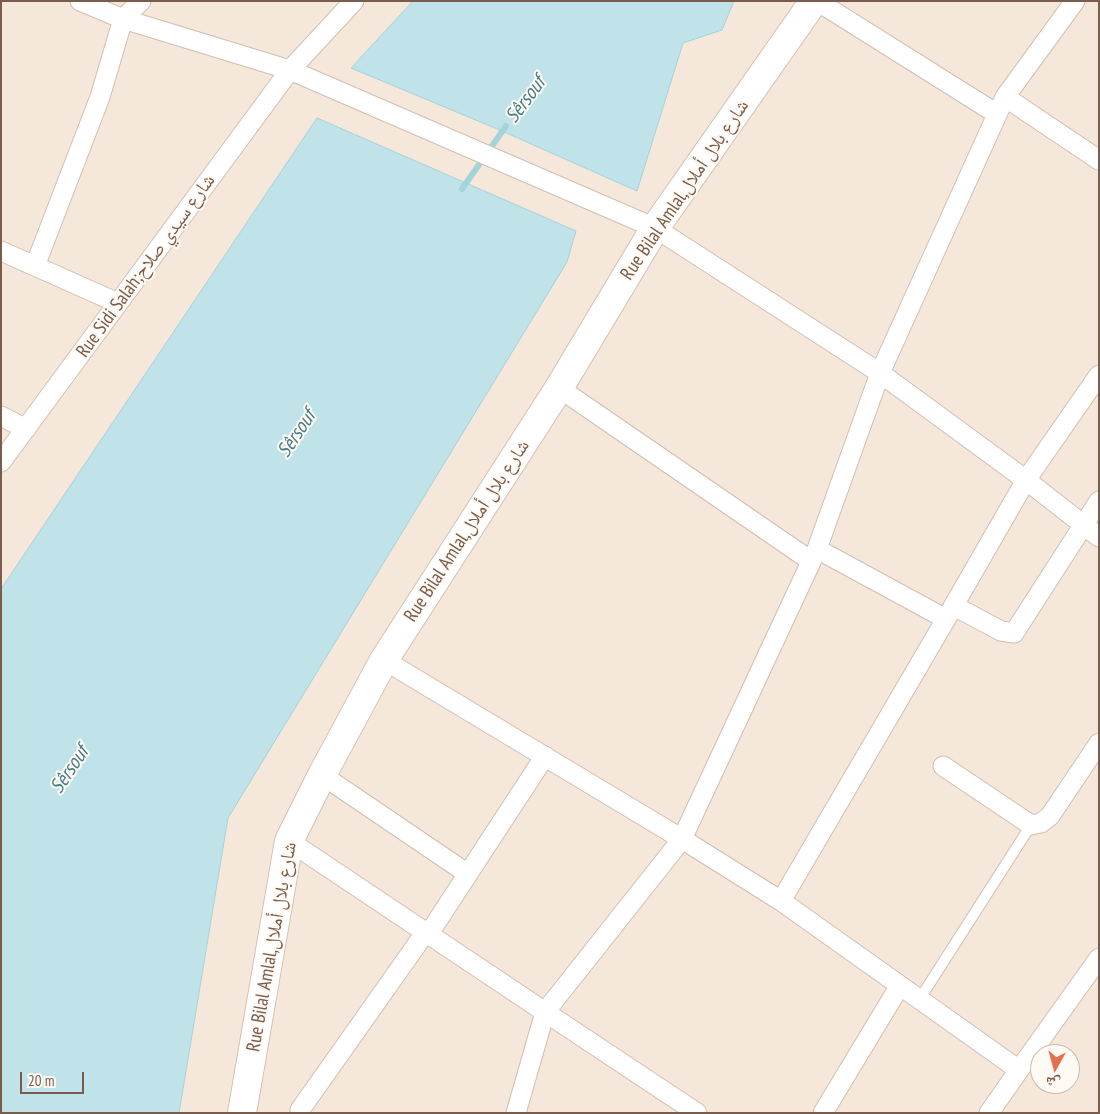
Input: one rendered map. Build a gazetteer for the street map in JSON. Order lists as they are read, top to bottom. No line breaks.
{"streets":{"main road":["Rue Bilal Amlal,شارع بلال أملال"],"street":["Rue Sidi Salah;شارع سيدي صلاح"]},"water":["Sêrsouf"],"scale_bar":"20 m","north":"bottom"}
